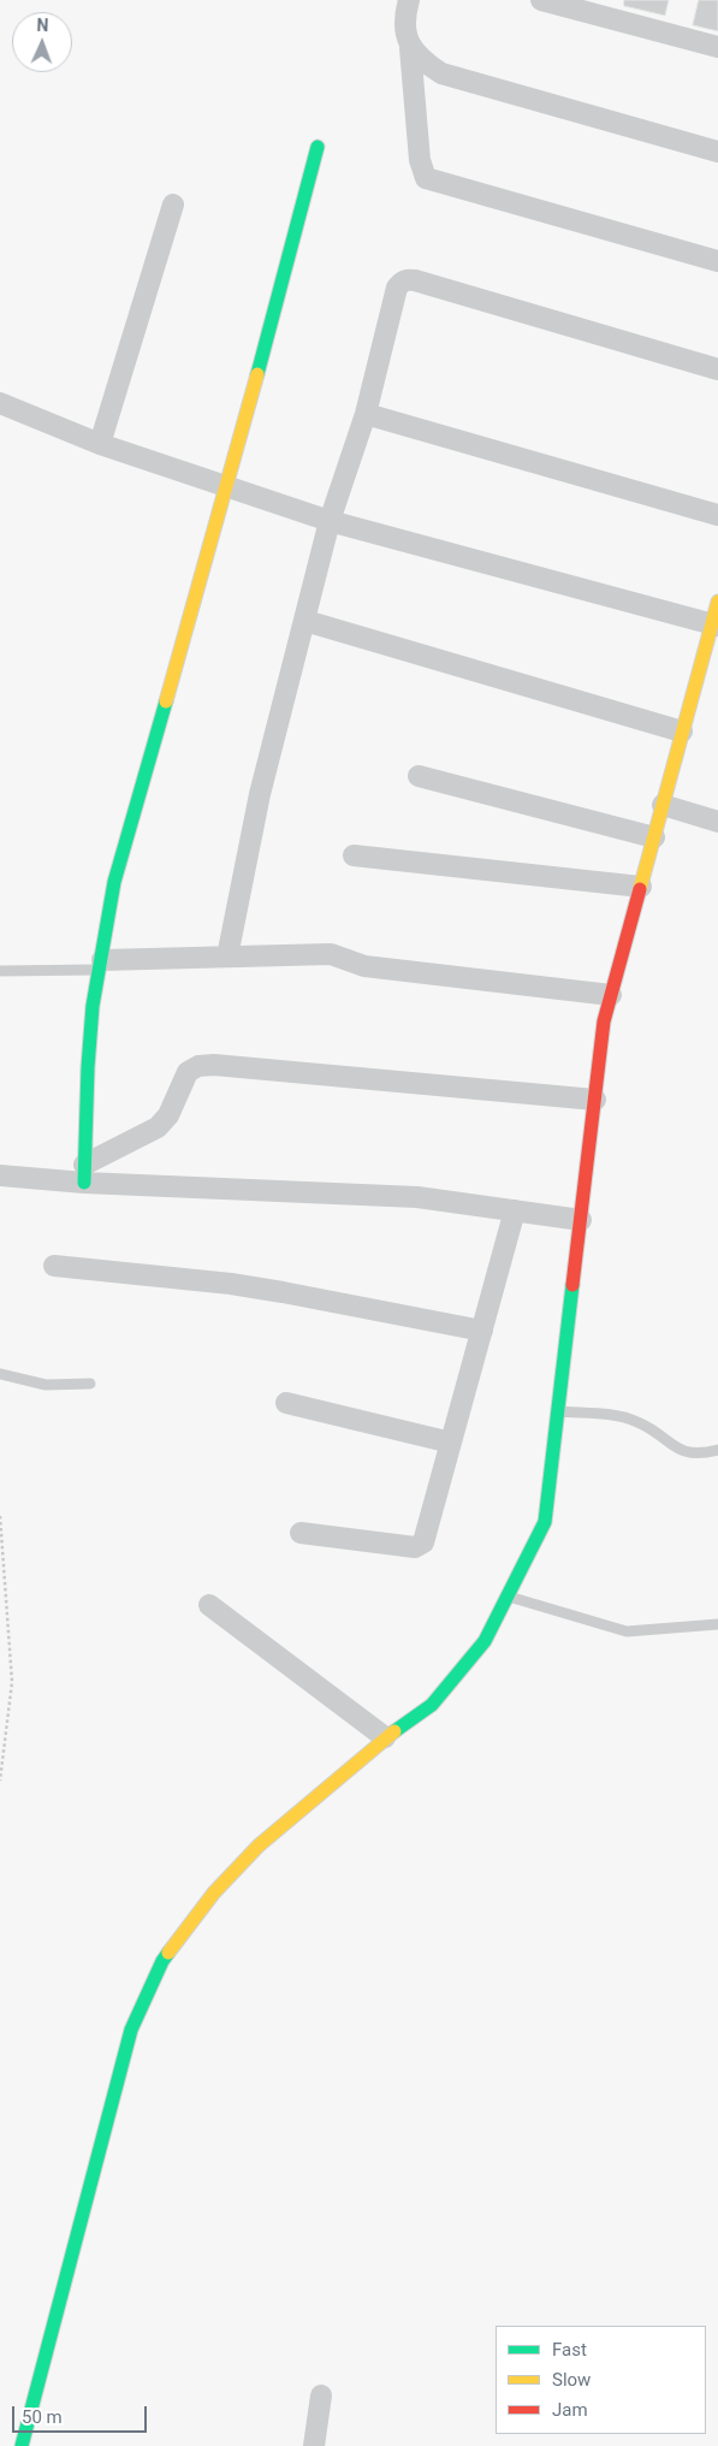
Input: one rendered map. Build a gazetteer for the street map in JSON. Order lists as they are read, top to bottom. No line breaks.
{"legend":["Fast","Slow","Jam"],"scale_bar":"50 m","north":"top"}
